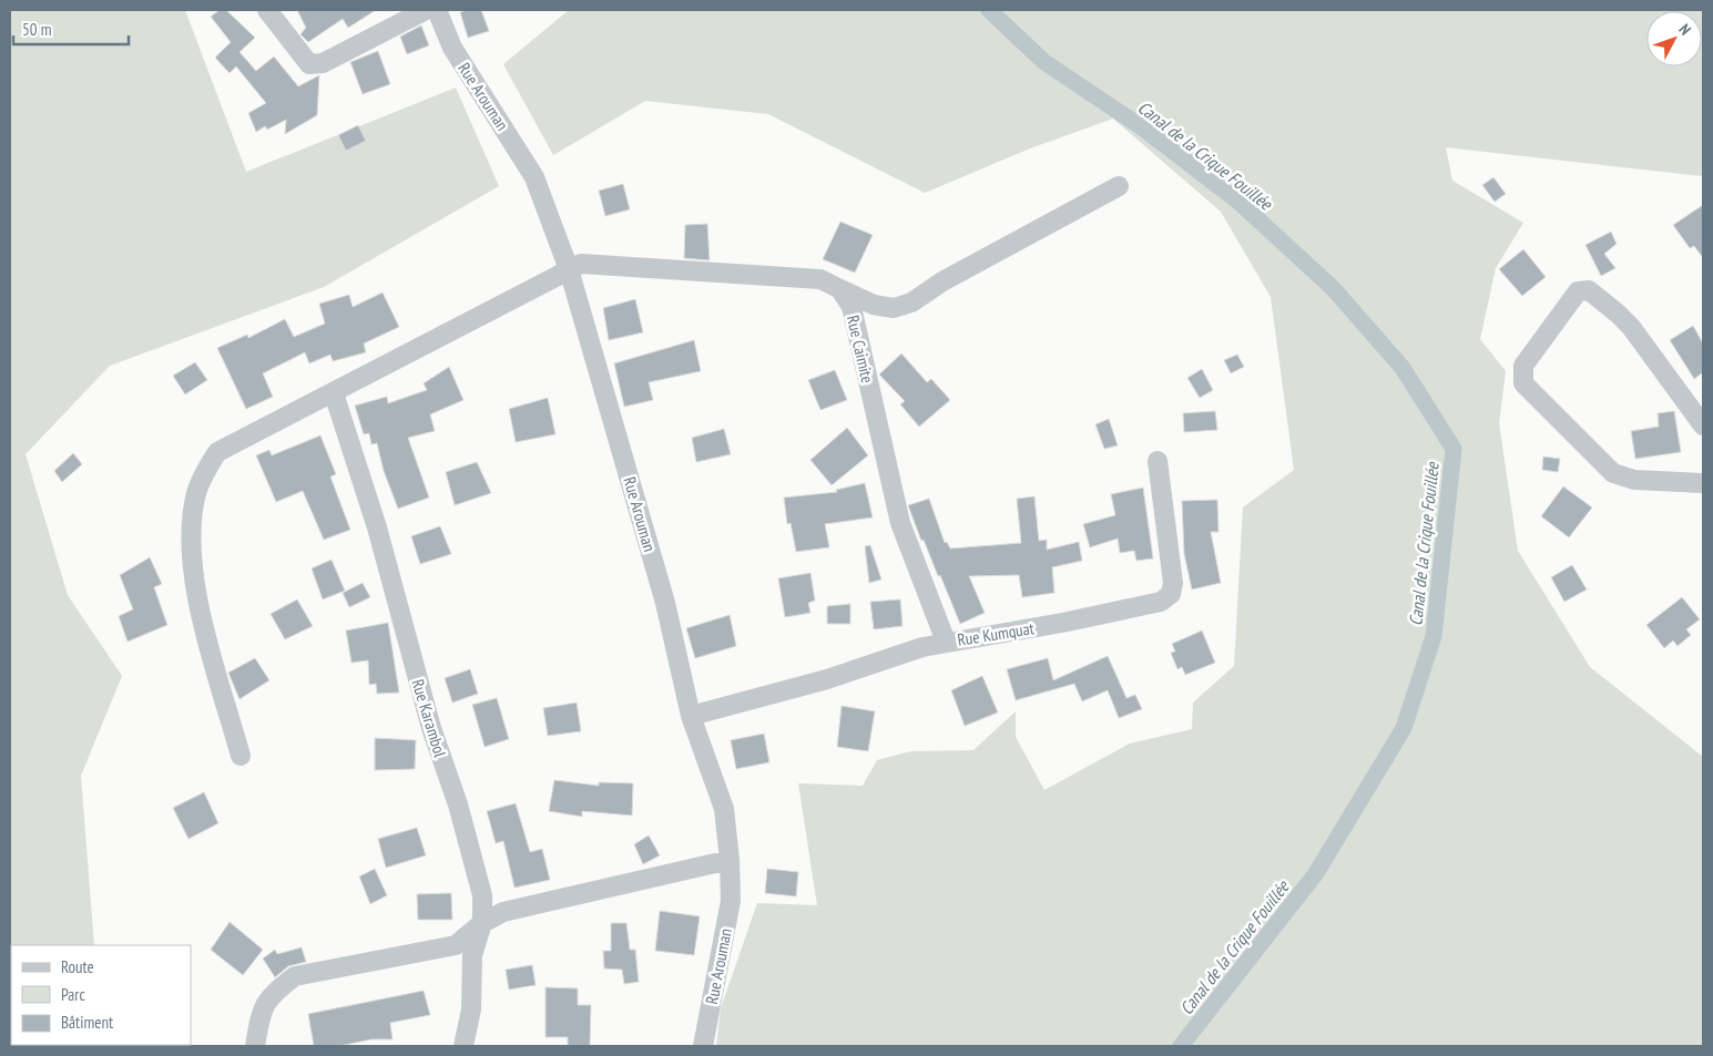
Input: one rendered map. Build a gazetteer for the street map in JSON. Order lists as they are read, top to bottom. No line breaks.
{"streets":{"street":["Rue Arouman","Rue Caimite","Rue Kumquat","Rue Karambol"]},"crossings":[["Rue Arouman","Rue Kumquat"],["Rue Caimite","Rue Kumquat"]],"water":["Canal de la Crique Fouillée"],"legend":["Route","Parc","Bâtiment"],"scale_bar":"50 m","north":"top right"}
